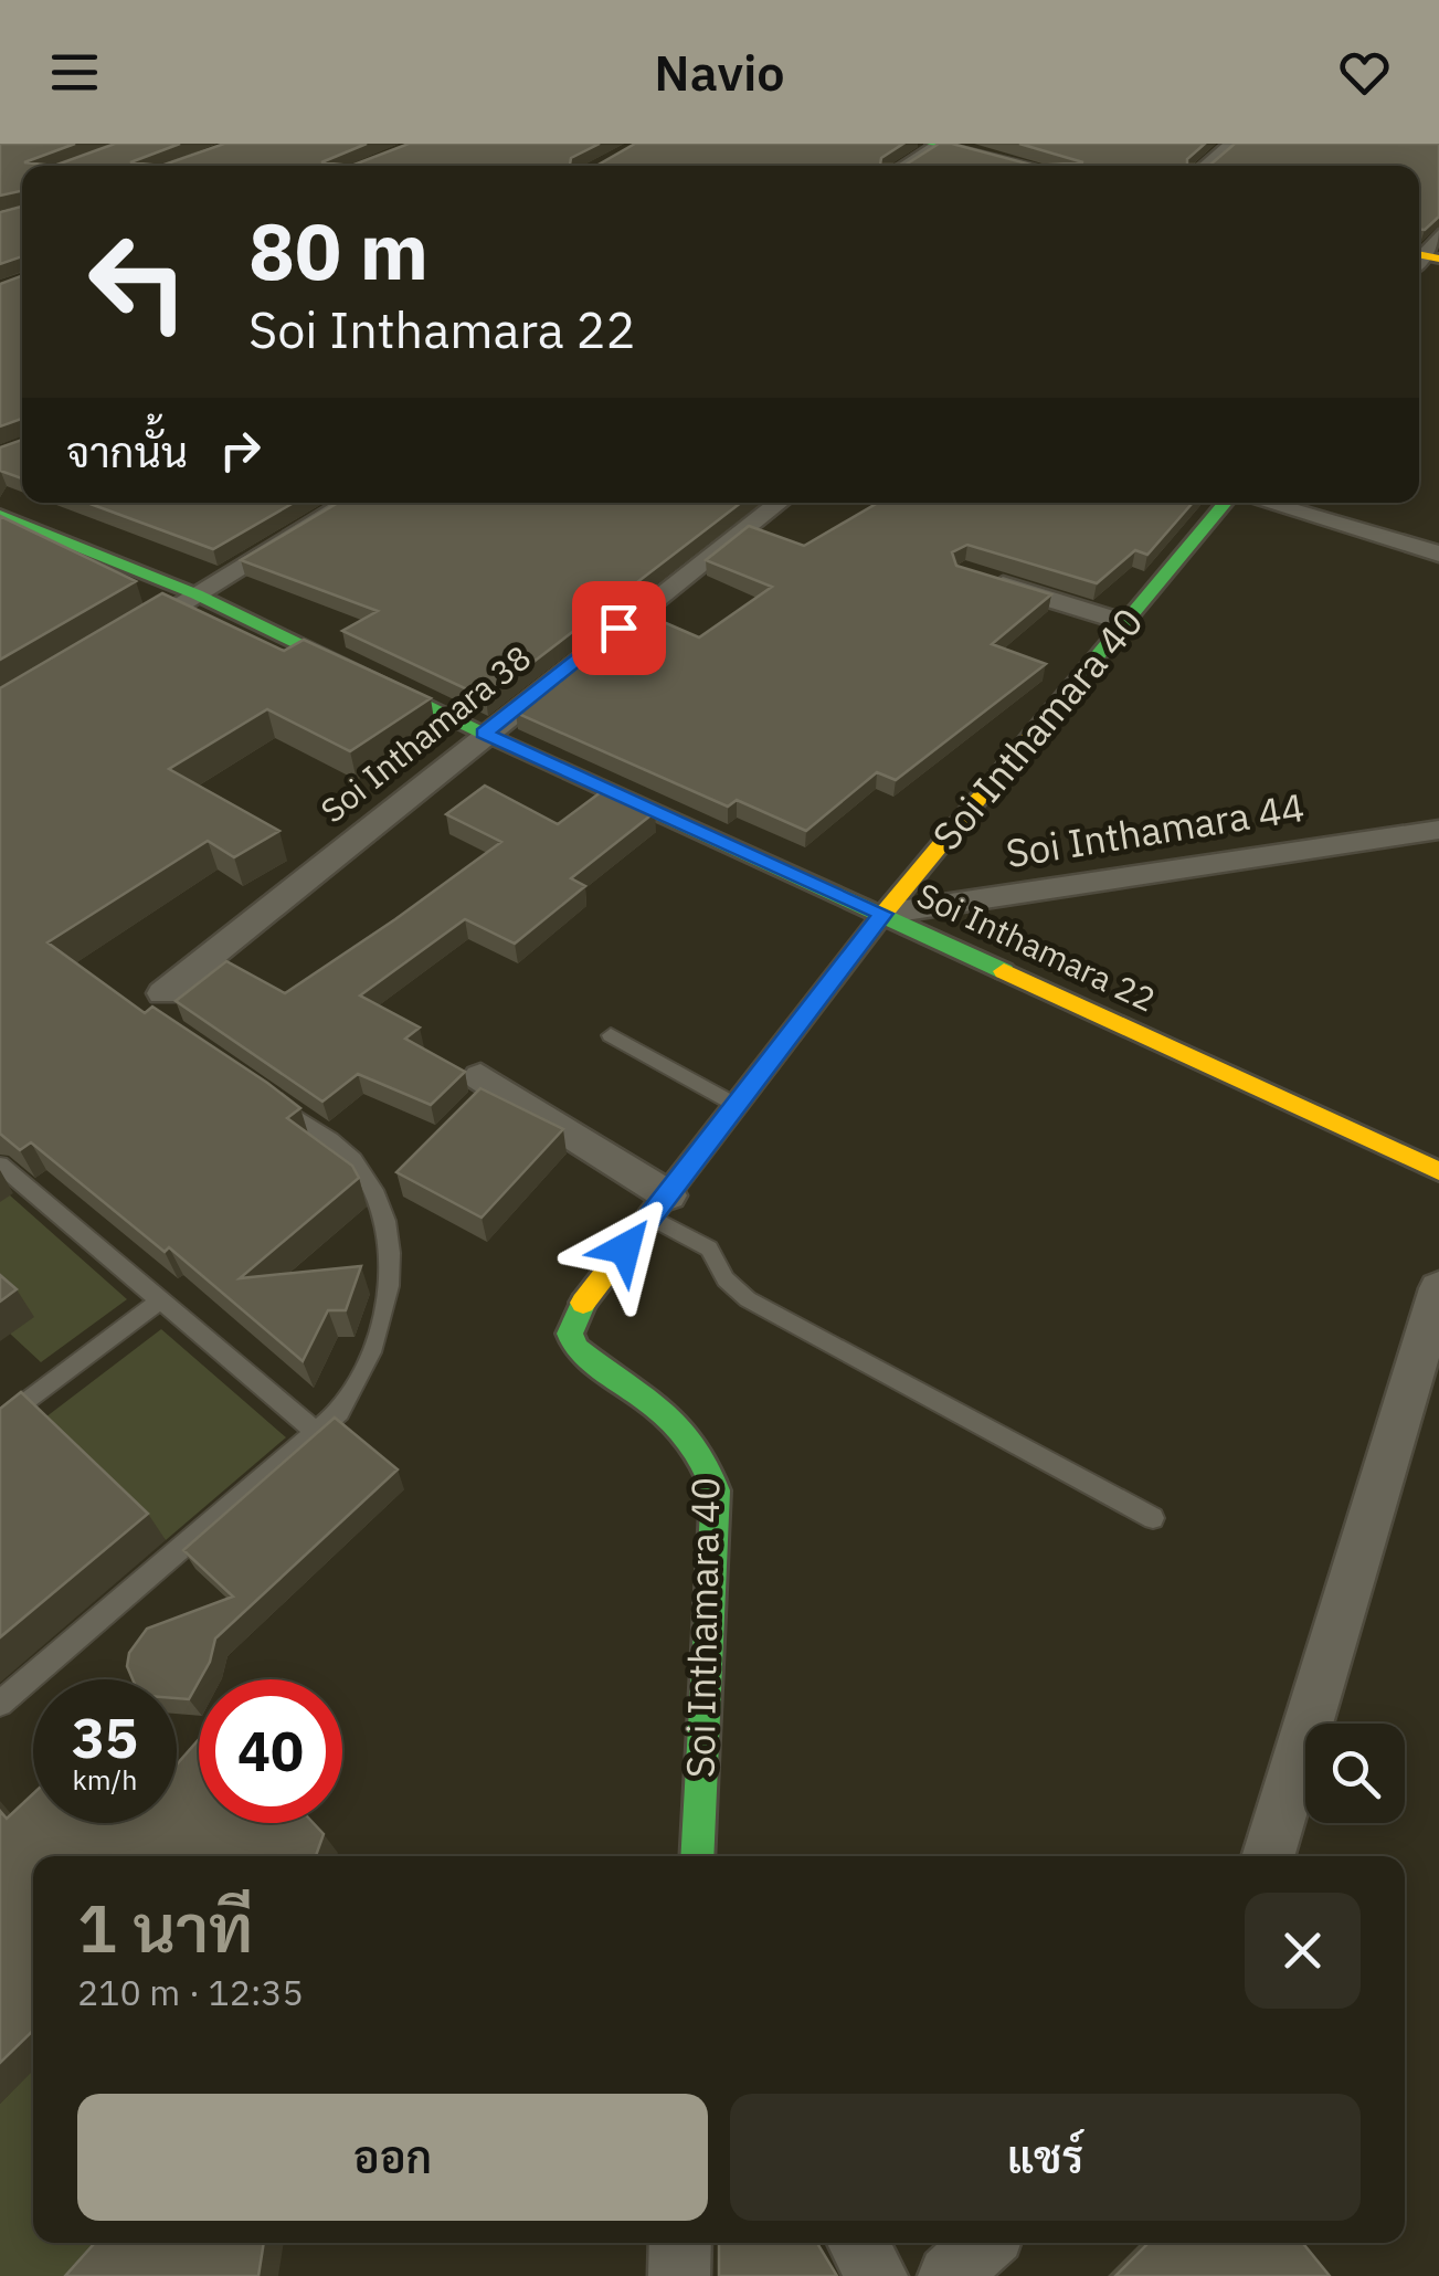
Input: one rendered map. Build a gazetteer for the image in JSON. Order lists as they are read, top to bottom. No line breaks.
{"streets":{"street":["Soi Inthamara 40","Soi Inthamara 38","Soi Inthamara 44","Soi Inthamara 22"]},"crossings":[["Soi Inthamara 40","Soi Inthamara 44"],["Soi Inthamara 40","Soi Inthamara 22"],["Soi Inthamara 38","Soi Inthamara 22"],["Soi Inthamara 44","Soi Inthamara 22"]],"page":{"header":"Navio","turn":["80 m","Soi Inthamara 22"],"then":"จากนั้น","speed":"35 km/h","limit":"40","heading":["1 นาที","210 m · 12:35"],"buttons":["ออก","แชร์"]}}
